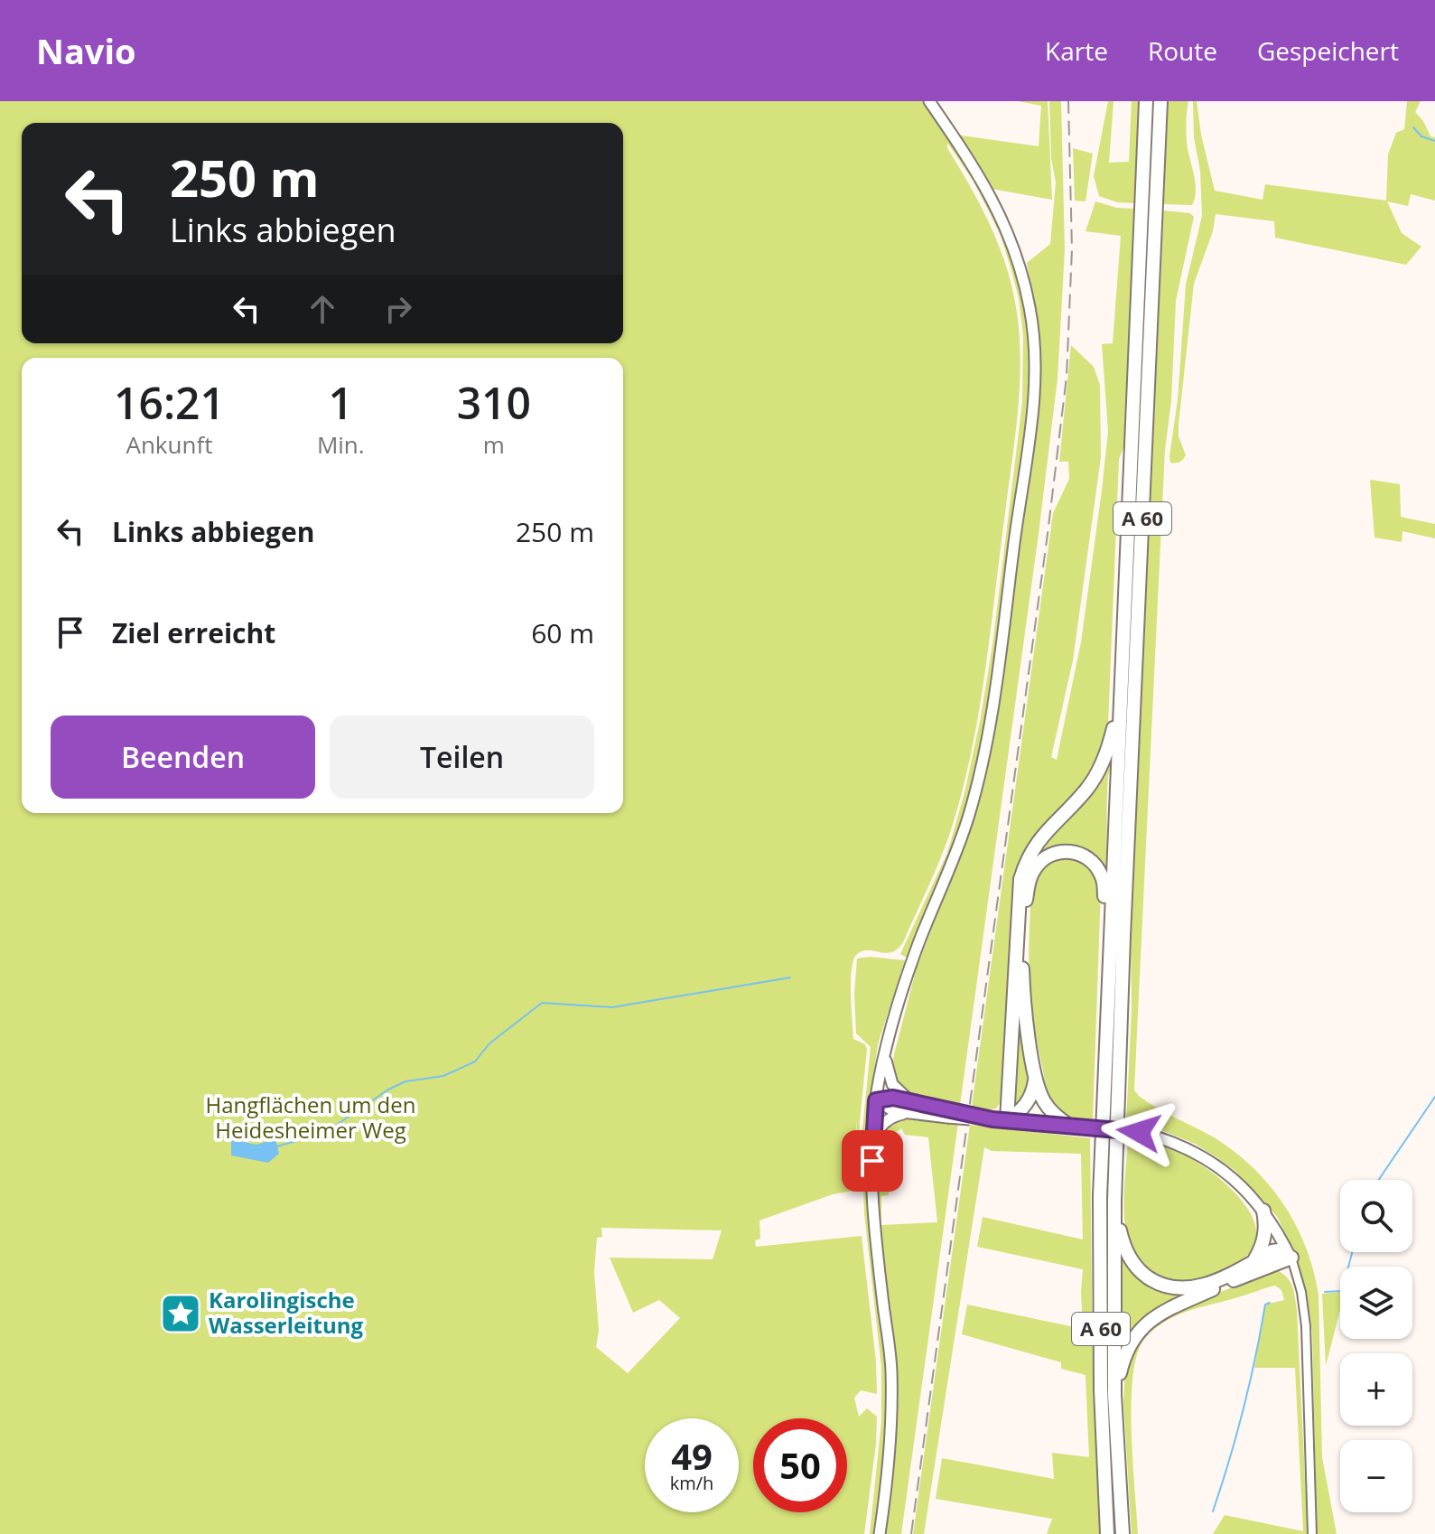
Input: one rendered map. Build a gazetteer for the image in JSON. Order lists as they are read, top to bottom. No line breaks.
{"streets":{"highway":["A 60"]},"parks":["Hangflächen um den Heidesheimer Weg"],"places":{"place":["Karolingische Wasserleitung"]},"page":{"header":"Navio","nav":["Karte","Route","Gespeichert"],"turn":["250 m","Links abbiegen"],"eta":["16:21","Ankunft","1","Min.","310","m"],"list":[{"name":"Links abbiegen","value":"250 m"},{"name":"Ziel erreicht","value":"60 m"}],"buttons":["Beenden","Teilen"],"map_buttons":["+","−"],"speed":"49 km/h","limit":"50"}}
